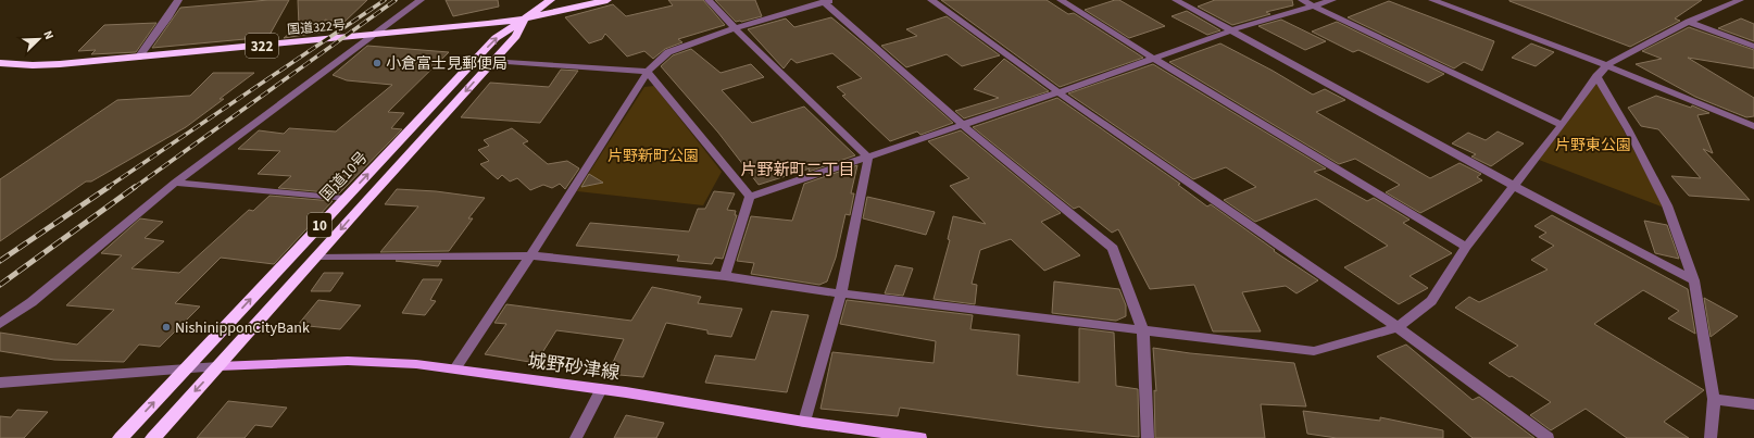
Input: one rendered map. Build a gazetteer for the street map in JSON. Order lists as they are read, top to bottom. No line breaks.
{"streets":{"highway":["国道322号","322","国道10号","10"],"main road":["城野砂津線"]},"crossings":[["国道322号","国道10号"],["国道322号","10"],["国道10号","10"],["10","城野砂津線"]],"districts":["片野新町二丁目"],"parks":["片野東公園","片野新町公園"],"places":["小倉富士見郵便局","NishinipponCityBank"],"north":"top right"}
